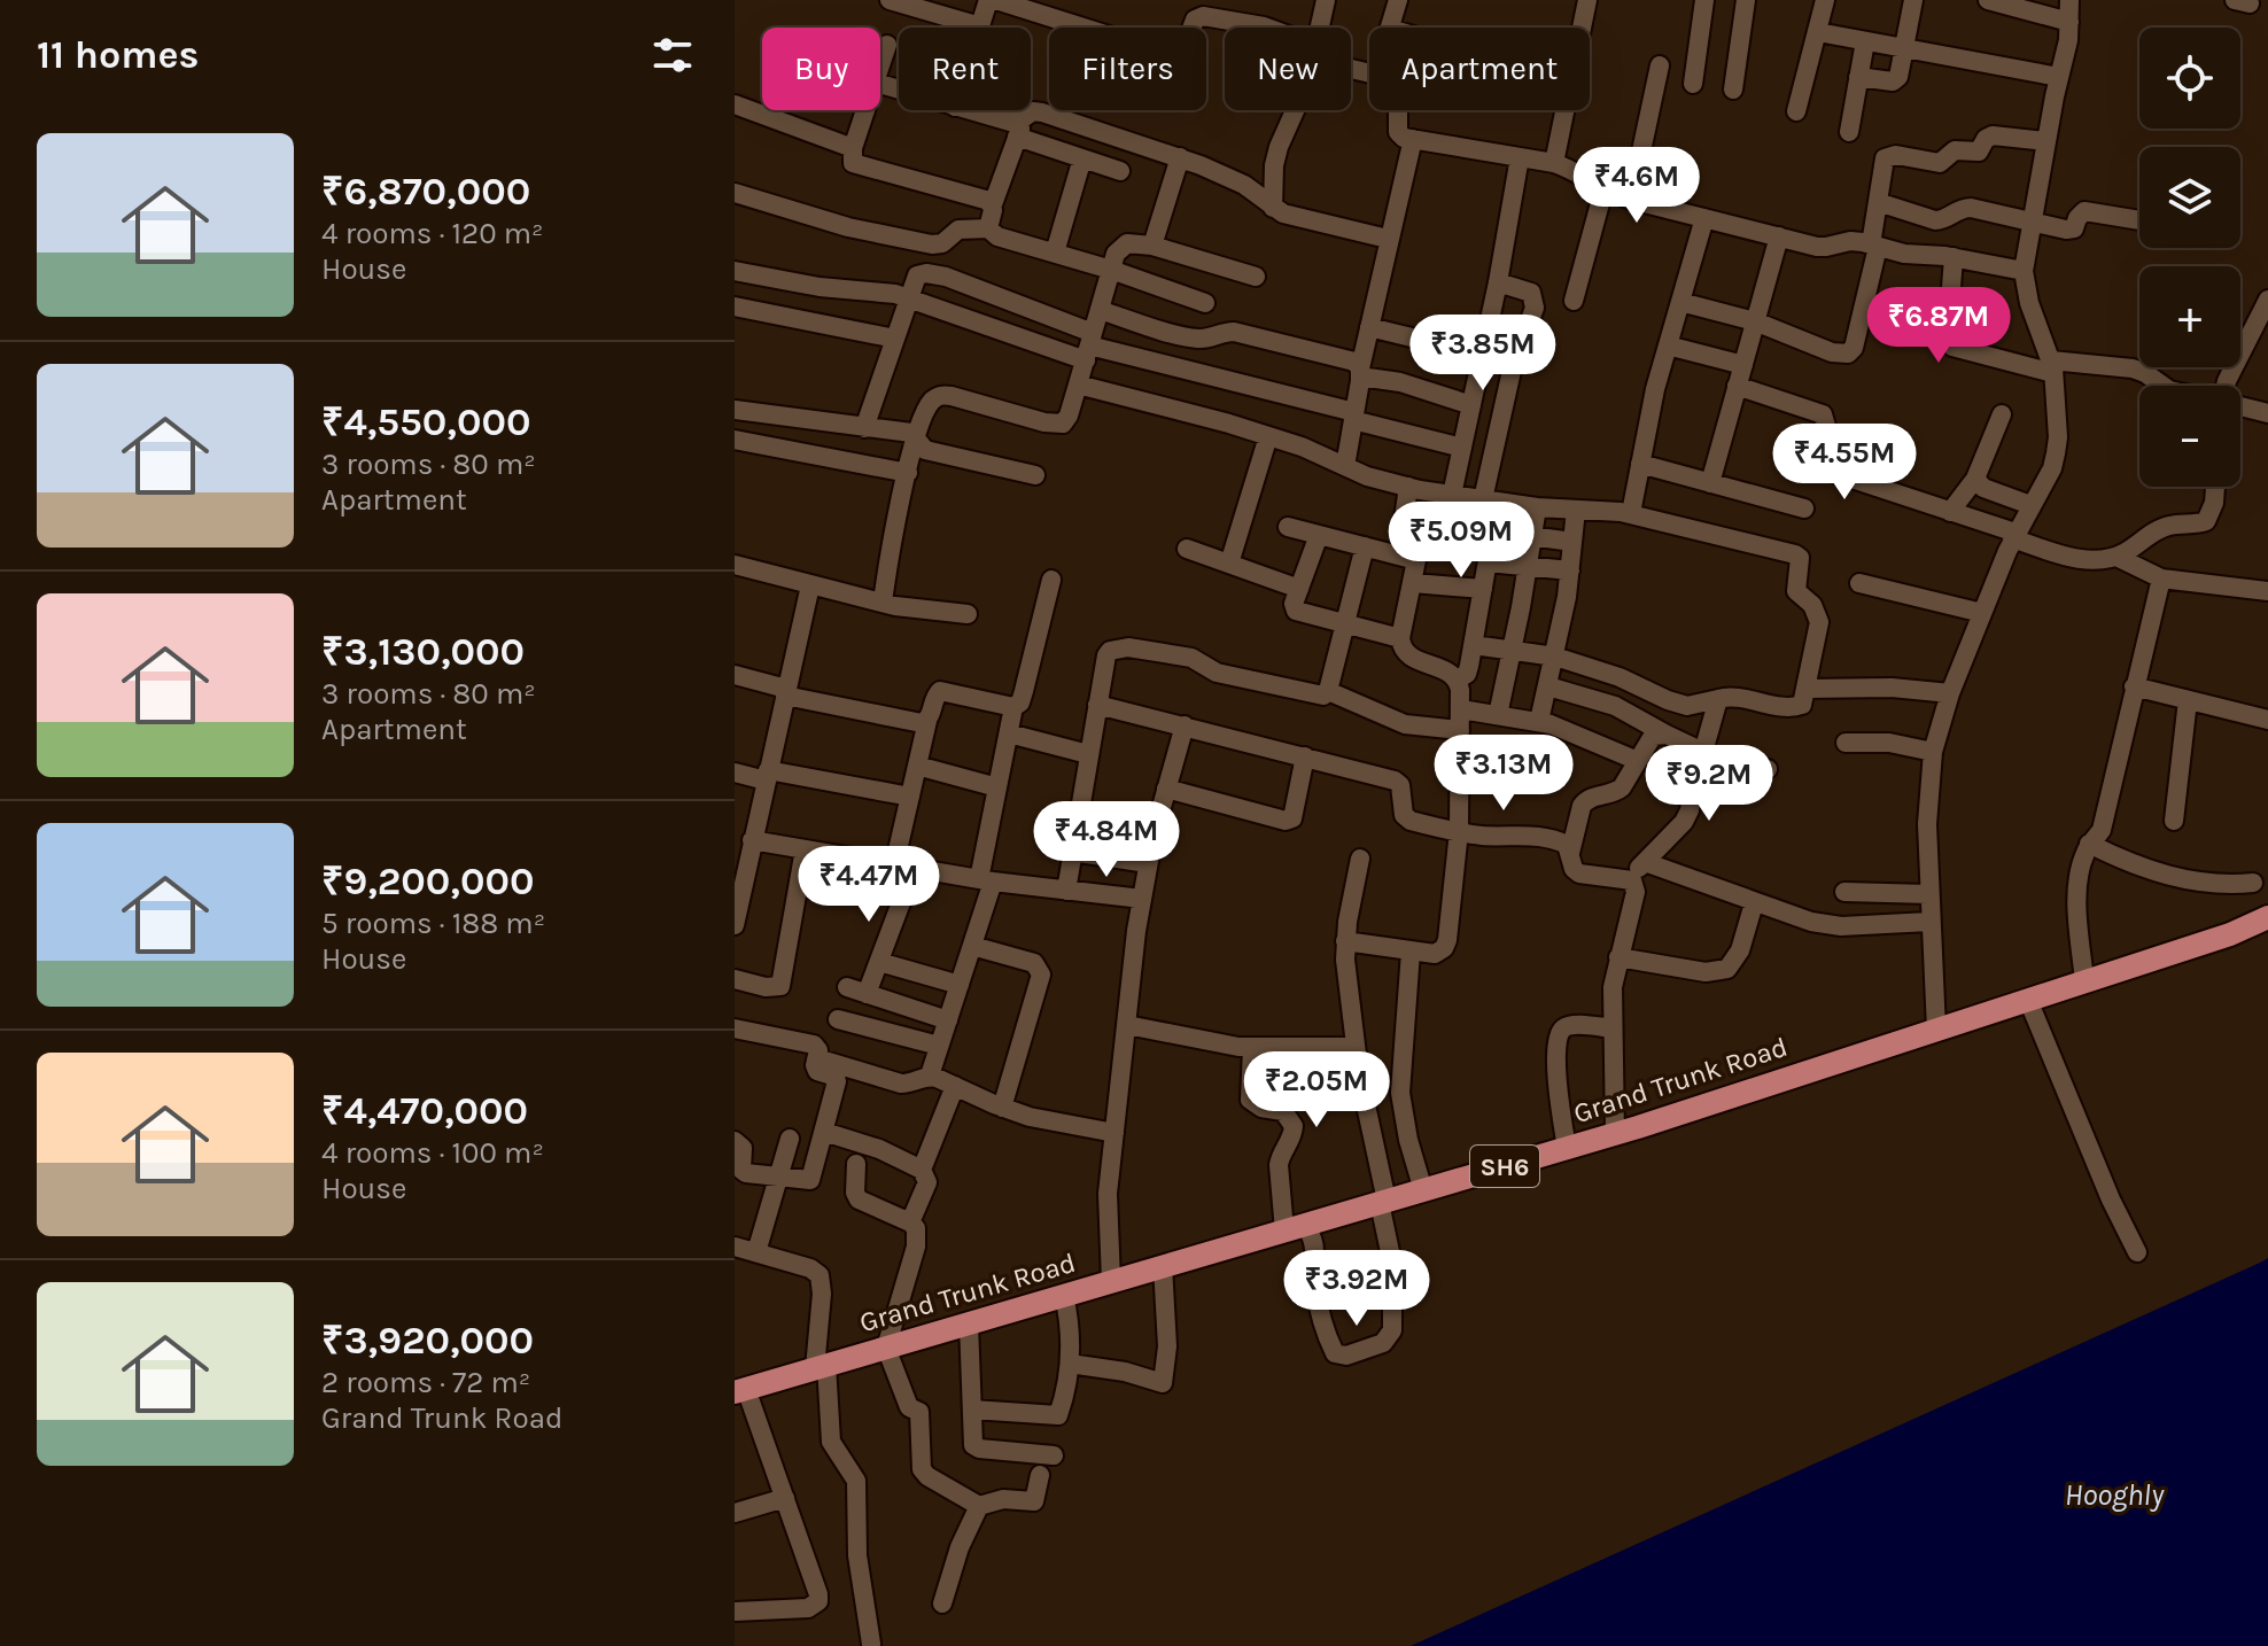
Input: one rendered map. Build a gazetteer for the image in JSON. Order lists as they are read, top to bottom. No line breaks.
{"streets":{"main road":["Grand Trunk Road","SH6"]},"water":["Hooghly"],"page":{"heading":"11 homes","map_buttons":["+","−"],"chip":["Buy","Rent","Filters","New","Apartment"],"list":[{"name":"₹6,870,000","note":"4 rooms · 120 m² · House"},{"name":"₹4,550,000","note":"3 rooms · 80 m² · Apartment"},{"name":"₹3,130,000","note":"3 rooms · 80 m² · Apartment"},{"name":"₹9,200,000","note":"5 rooms · 188 m² · House"},{"name":"₹4,470,000","note":"4 rooms · 100 m² · House"},{"name":"₹3,920,000","note":"2 rooms · 72 m² · Grand Trunk Road"}],"price":["₹4.6M","₹6.87M","₹3.85M","₹4.55M","₹5.09M","₹3.13M","₹9.2M","₹4.84M","₹4.47M","₹2.05M","₹3.92M"]}}
